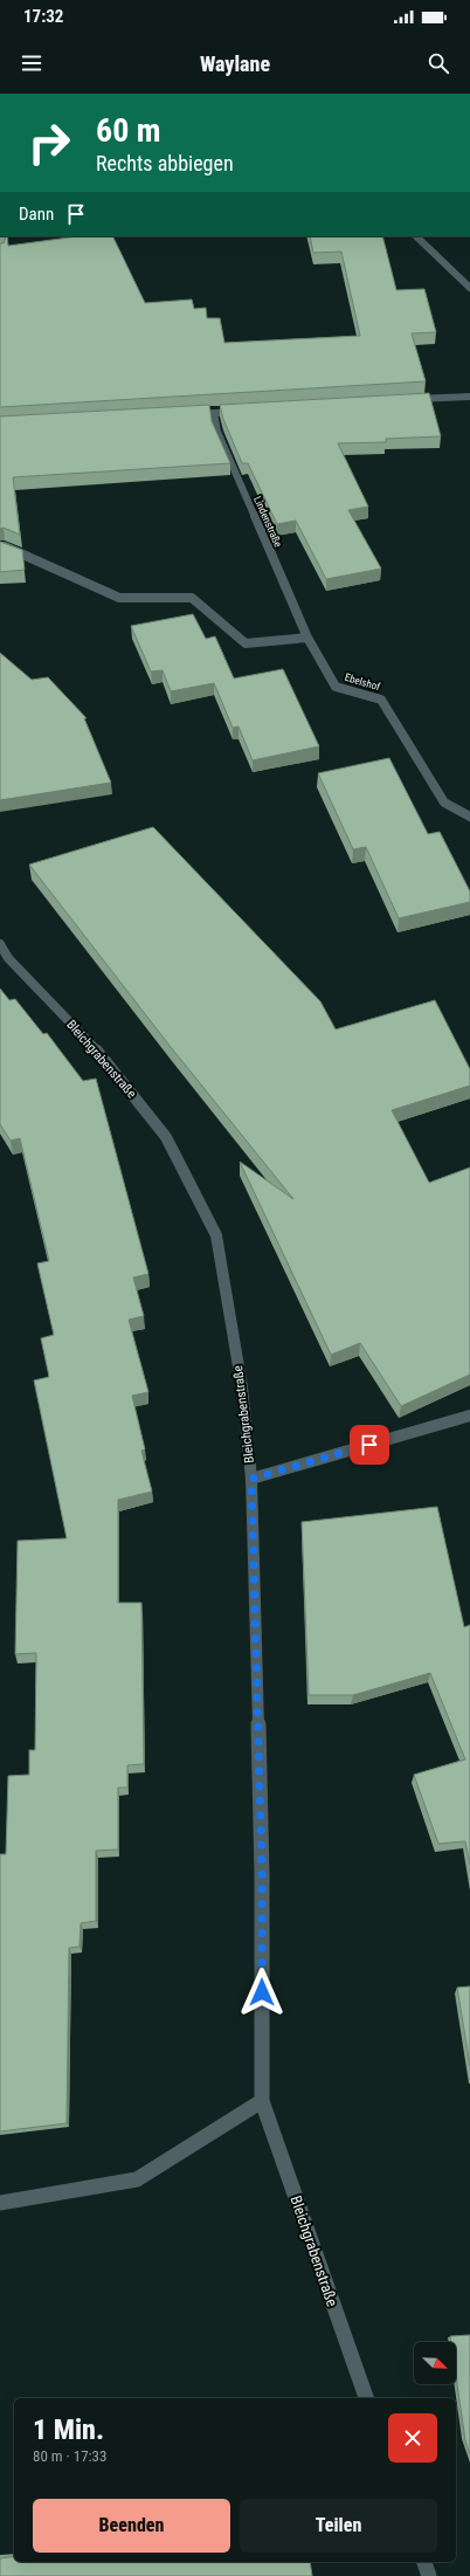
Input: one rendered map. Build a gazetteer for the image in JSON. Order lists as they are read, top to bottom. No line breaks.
{"streets":{"street":["Lindenstraße","Ebelshof","Bleichgrabenstraße"]},"crossings":[["Lindenstraße","Ebelshof"]],"north":"bottom right","page":{"status":"17:32","header":"Waylane","turn":["60 m","Rechts abbiegen"],"then":"Dann","heading":["1 Min.","80 m · 17:33"],"buttons":["Beenden","Teilen"]}}
